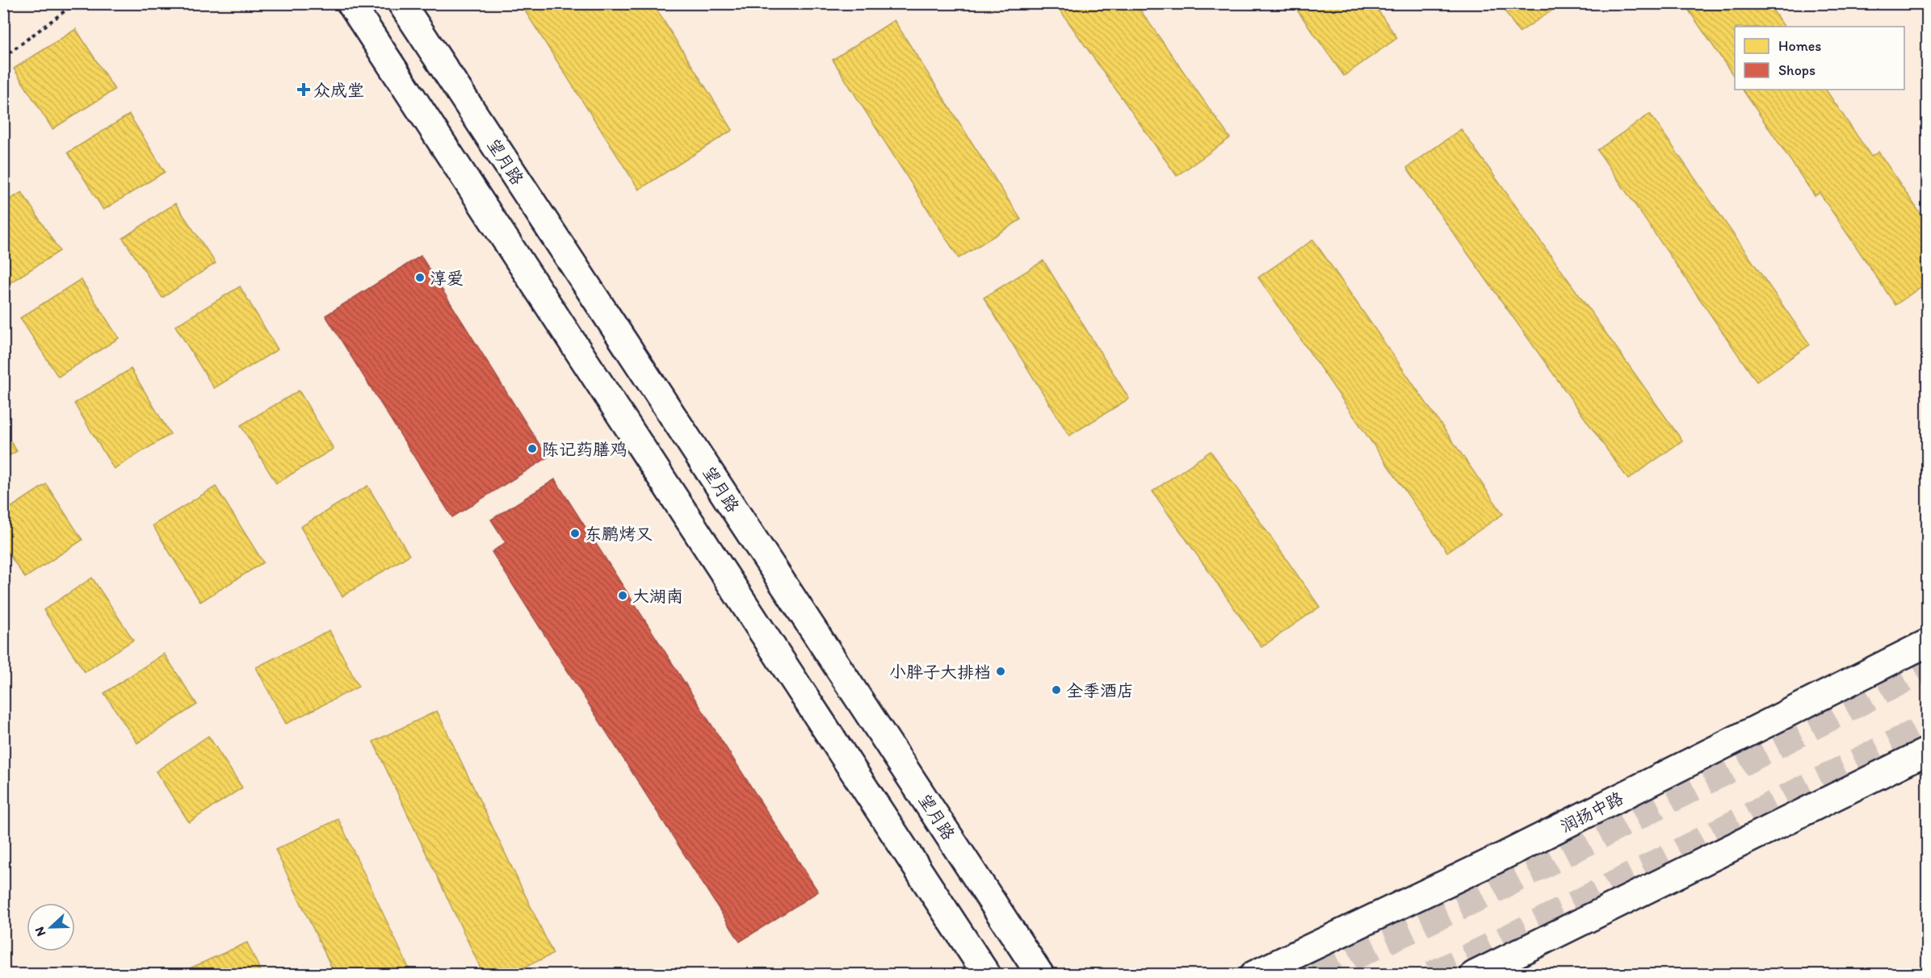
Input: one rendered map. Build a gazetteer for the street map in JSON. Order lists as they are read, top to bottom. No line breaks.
{"streets":{"street":["望月路","润扬中路"]},"places":{"health":["众成堂"],"other":["淳爱","陈记药膳鸡","东鹏烤又","大湖南","小胖子大排档","全季酒店"]},"legend":["Homes","Shops"],"north":"left"}
